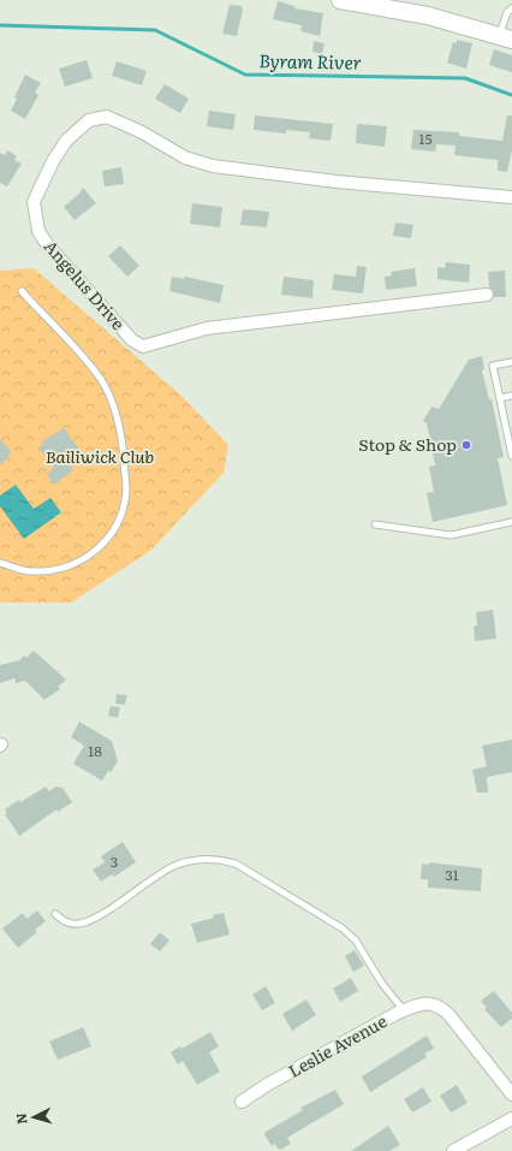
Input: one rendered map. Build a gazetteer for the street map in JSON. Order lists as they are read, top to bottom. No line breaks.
{"streets":{"street":["Angelus Drive","Leslie Avenue"]},"water":["Byram River"],"parks":["Bailiwick Club"],"places":["Stop & Shop"],"house_numbers":["15","18","3","31"],"north":"left"}
